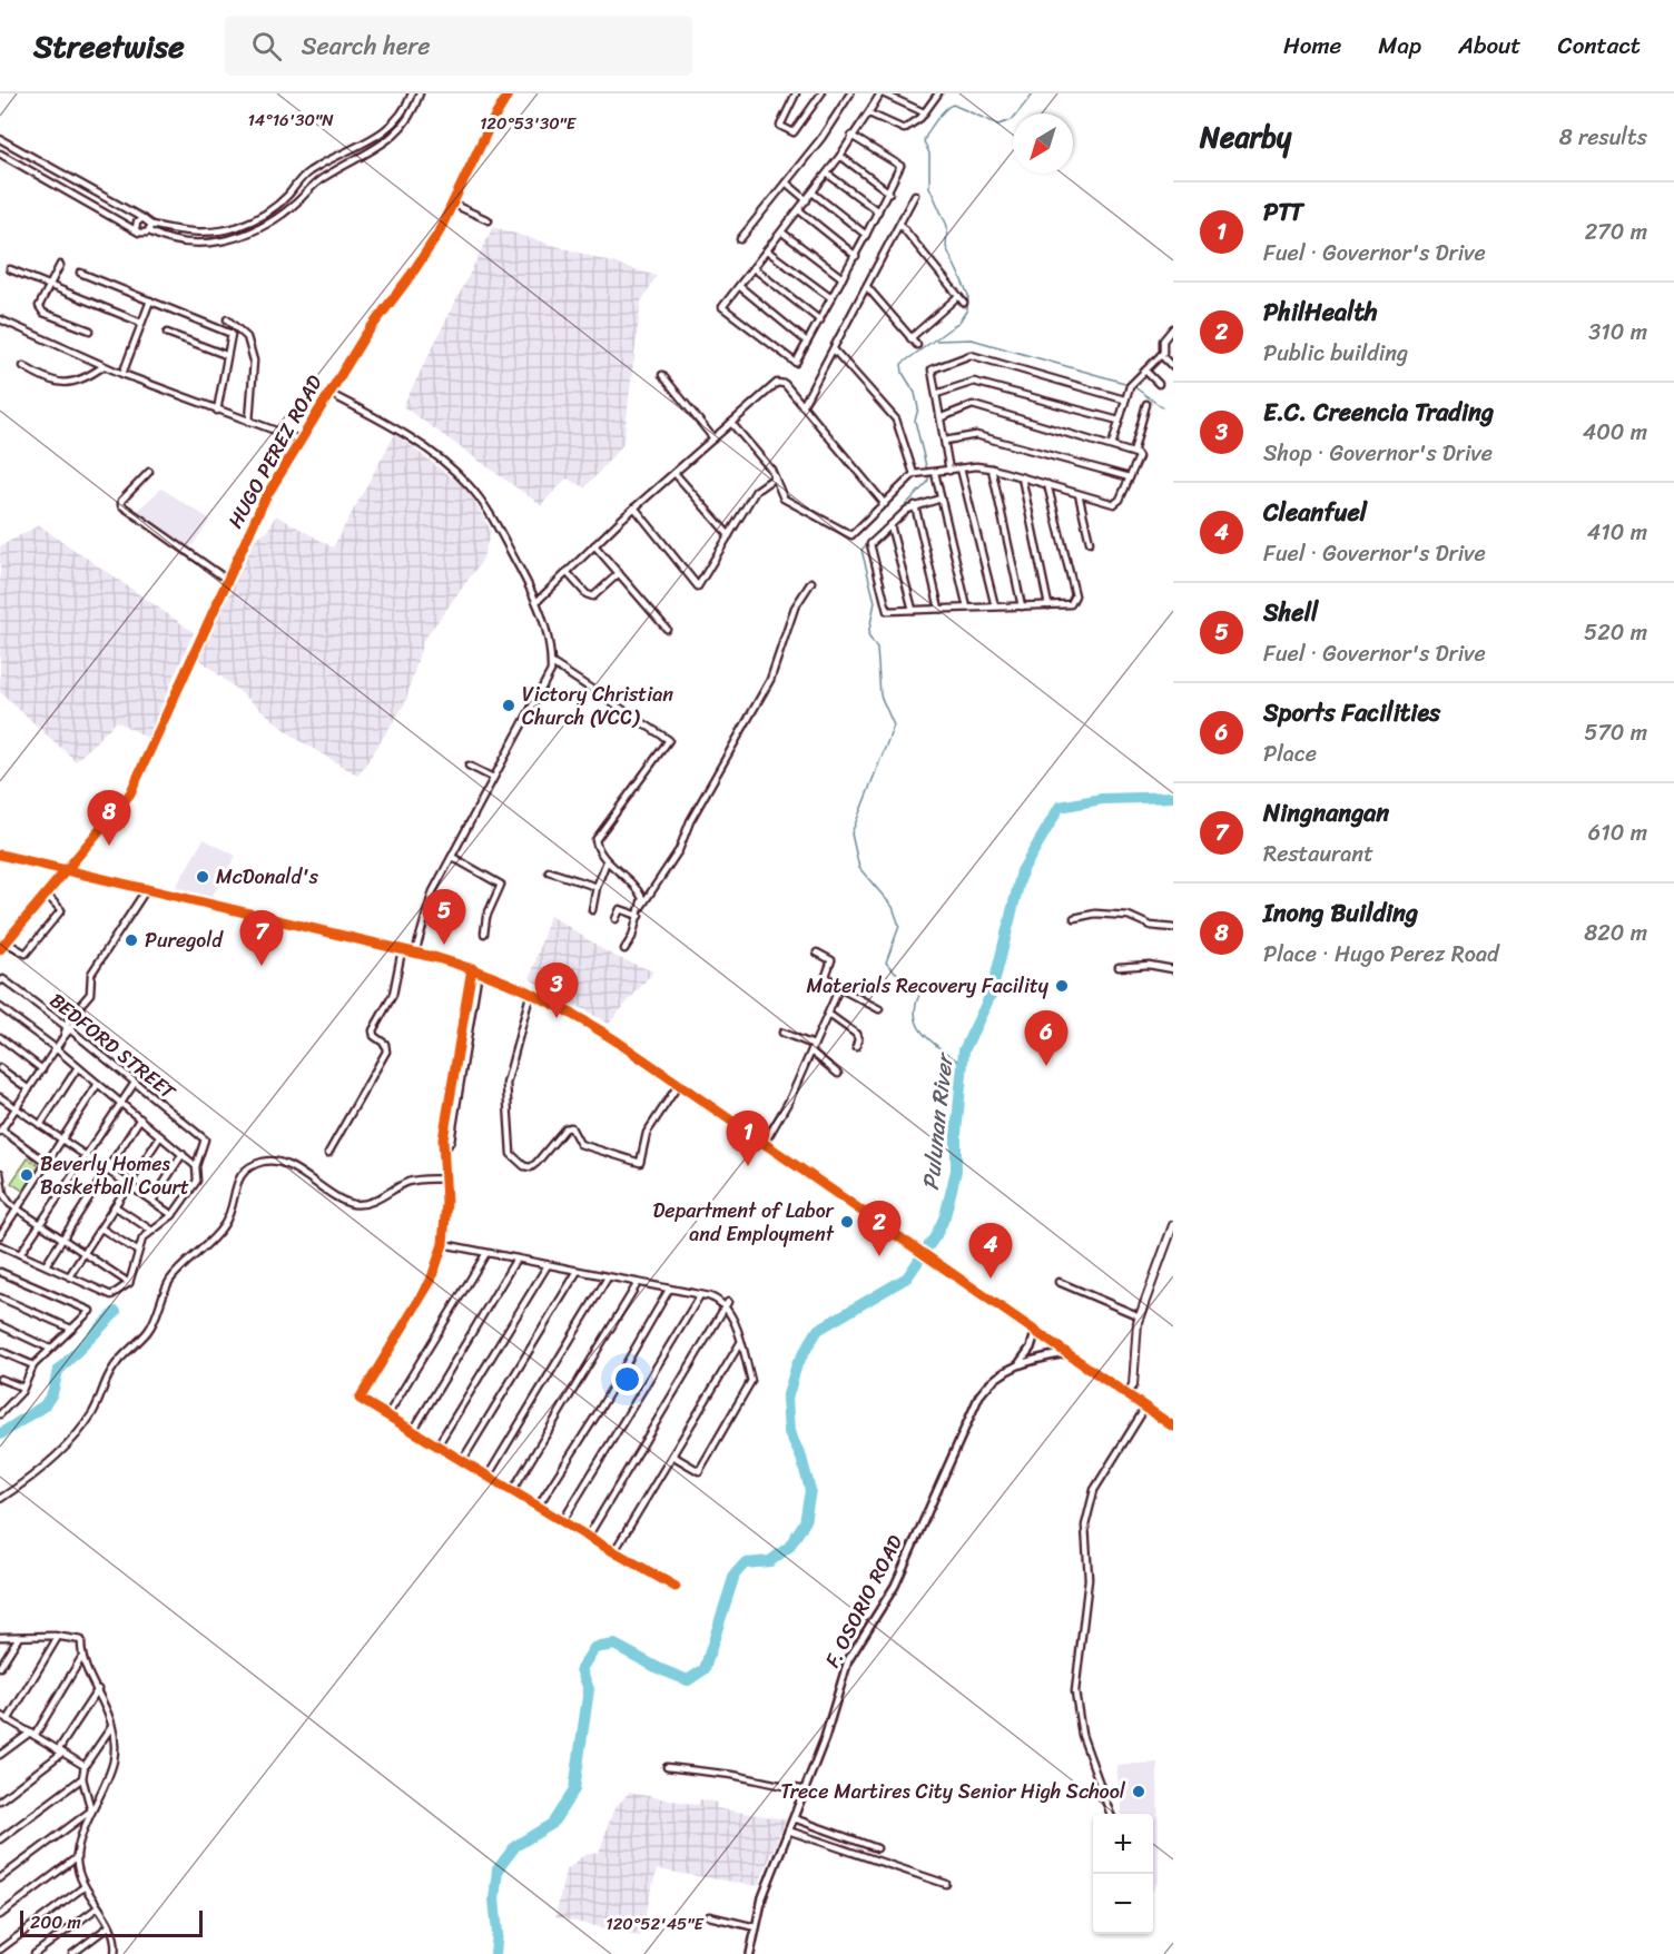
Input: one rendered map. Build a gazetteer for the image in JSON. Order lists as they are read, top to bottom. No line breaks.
{"streets":{"street":["HUGO PEREZ ROAD","BEDFORD STREET","F. OSORIO ROAD"]},"water":["Pulunan River"],"places":["Victory Christian Church (VCC)","McDonald's","Puregold","Materials Recovery Facility","Beverly Homes Basketball Court","Department of Labor and Employment","Trece Martires City Senior High School"],"scale_bar":"200 m","north":"bottom left","page":{"header":"Streetwise","search":"Search here","nav":["Home","Map","About","Contact"],"heading":["Nearby","8 results"],"list":[{"mark":"1","name":"PTT","note":"Fuel · Governor's Drive","value":"270 m"},{"mark":"2","name":"PhilHealth","note":"Public building","value":"310 m"},{"mark":"3","name":"E.C. Creencia Trading","note":"Shop · Governor's Drive","value":"400 m"},{"mark":"4","name":"Cleanfuel","note":"Fuel · Governor's Drive","value":"410 m"},{"mark":"5","name":"Shell","note":"Fuel · Governor's Drive","value":"520 m"},{"mark":"6","name":"Sports Facilities","note":"Place","value":"570 m"},{"mark":"7","name":"Ningnangan","note":"Restaurant","value":"610 m"},{"mark":"8","name":"Inong Building","note":"Place · Hugo Perez Road","value":"820 m"}],"pins":["8","5","7","3","6","1","2","4"],"map_buttons":["+","−"],"scale":"200 m"},"coordinates":["14°16'30\"N","120°53'30\"E","120°52'45\"E"]}
